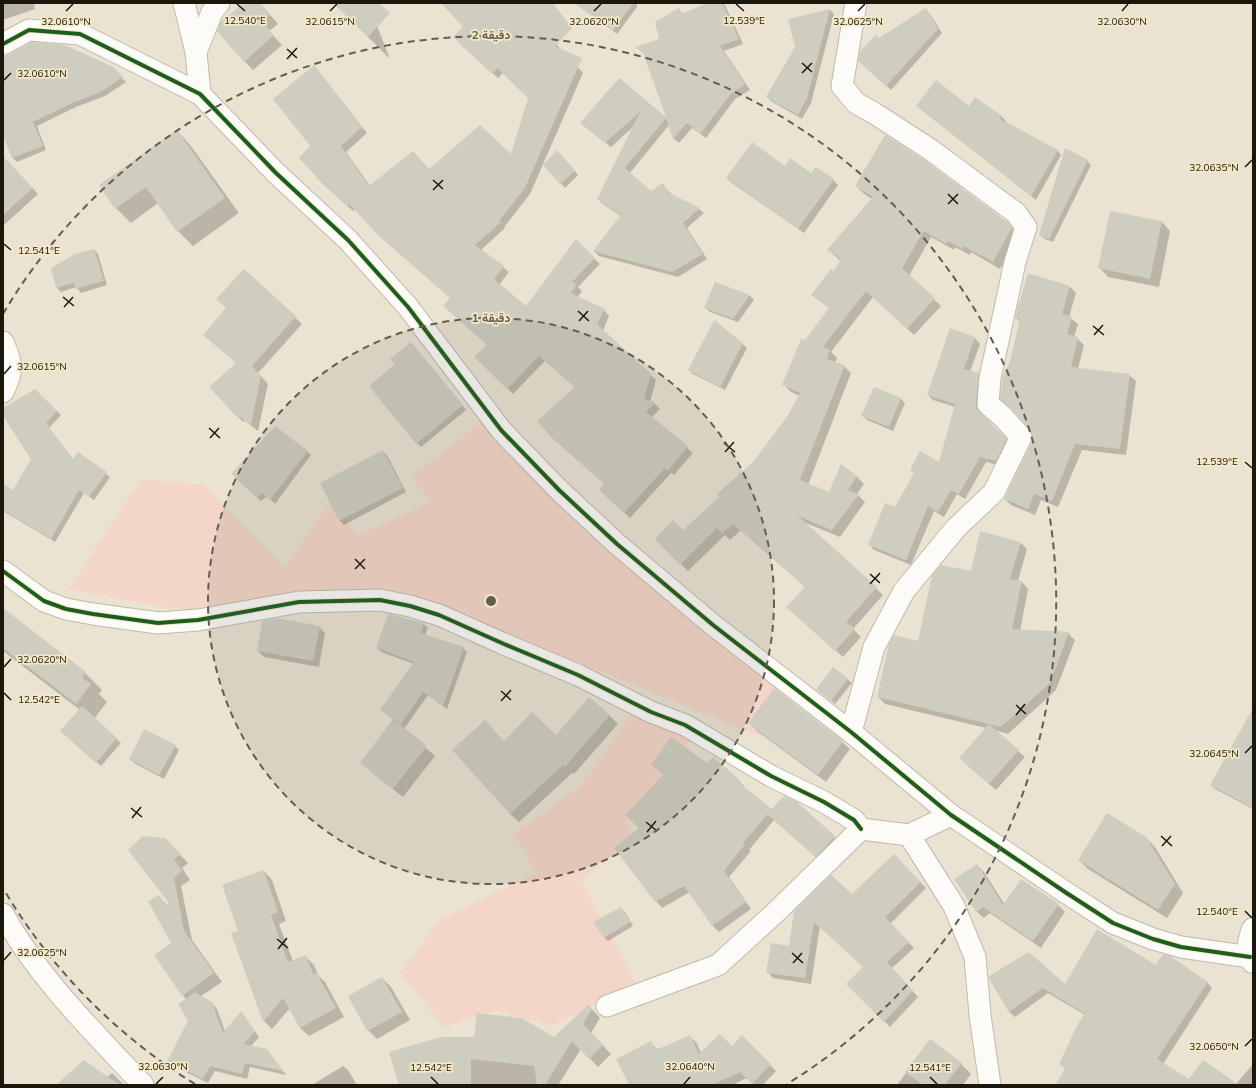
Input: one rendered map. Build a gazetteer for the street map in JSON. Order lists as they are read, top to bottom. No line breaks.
{"coordinates":["12.540°E","12.539°E","32.0610°N","32.0615°N","32.0620°N","32.0625°N","32.0630°N","32.0635°N","12.541°E","12.542°E","32.0645°N","32.0650°N","32.0640°N"],"rings":["2 دقيقة","1 دقيقة"]}
